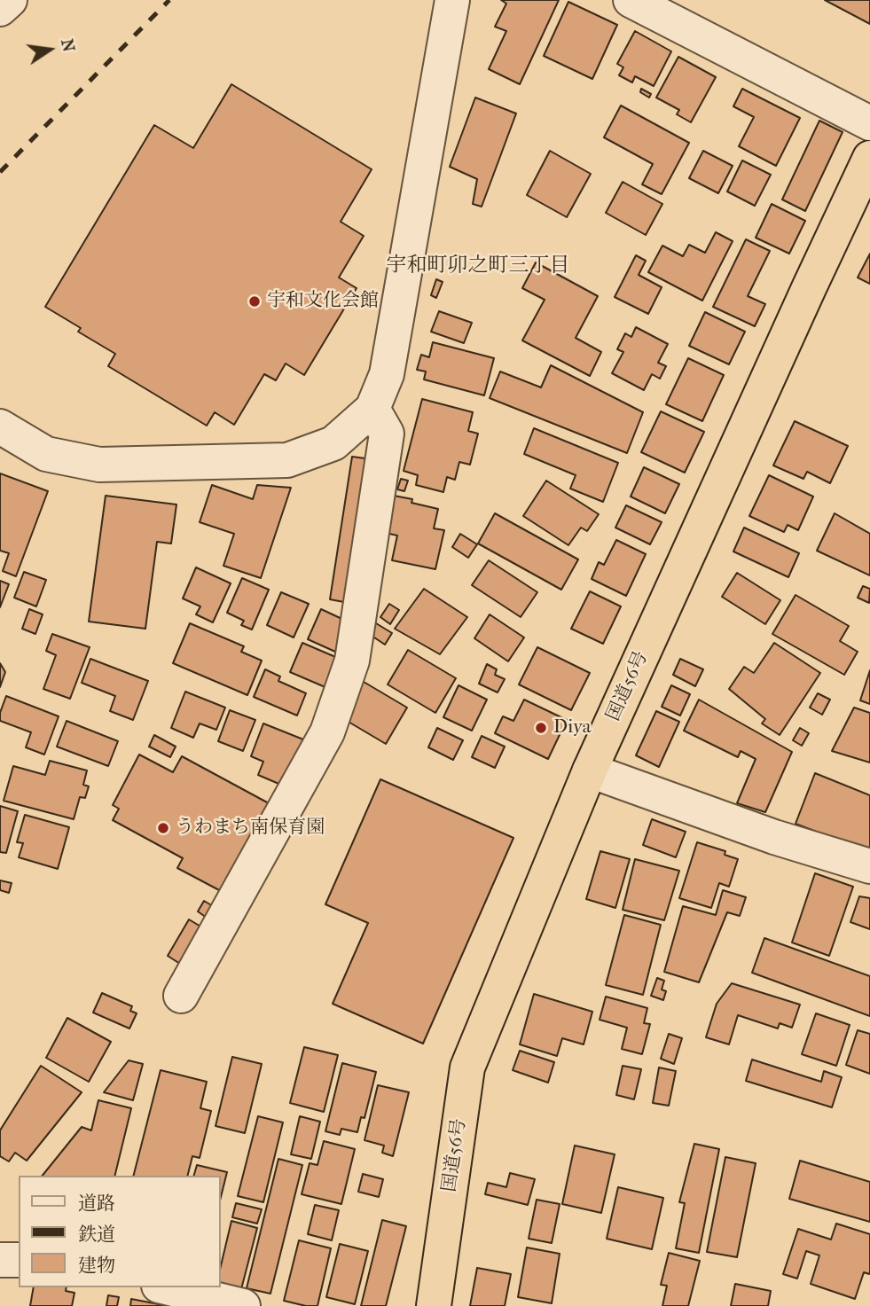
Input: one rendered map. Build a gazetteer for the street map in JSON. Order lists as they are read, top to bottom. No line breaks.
{"streets":{"highway":["国道56号"]},"districts":["宇和町卯之町三丁目"],"places":["宇和文化会館","Diya","うわまち南保育園"],"legend":["道路","鉄道","建物"],"north":"right"}
